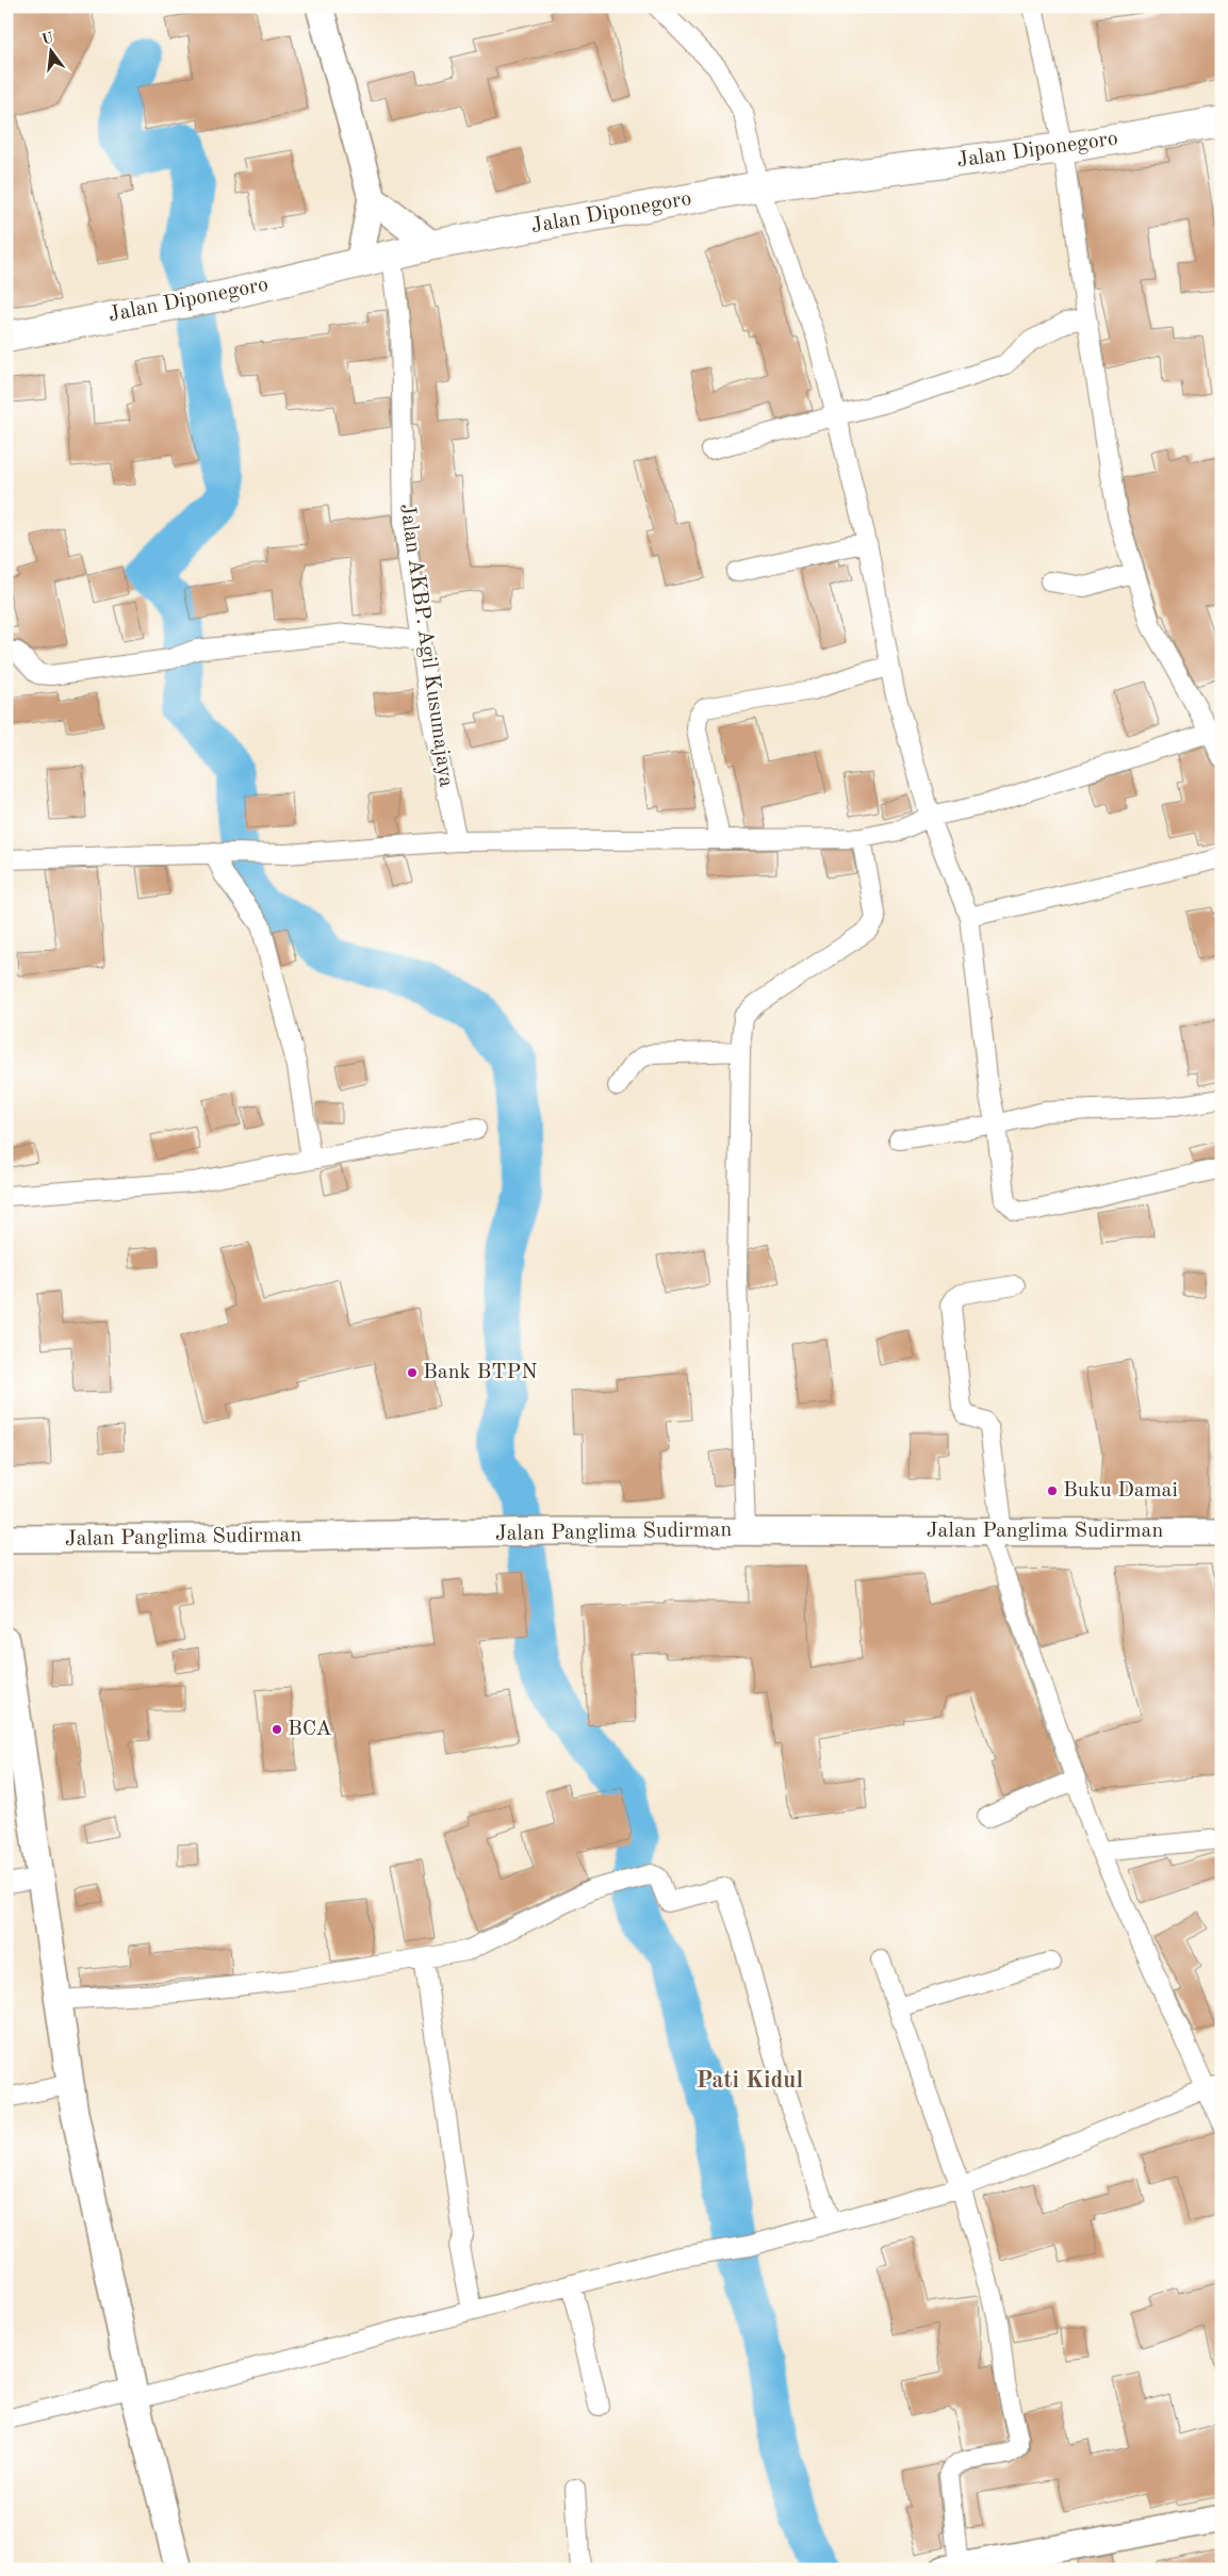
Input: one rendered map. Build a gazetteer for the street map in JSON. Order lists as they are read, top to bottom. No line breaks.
{"streets":{"main road":["Jalan Diponegoro","Jalan Panglima Sudirman"],"street":["Jalan AKBP. Agil Kusumajaya"]},"crossings":[["Jalan Diponegoro","Jalan AKBP. Agil Kusumajaya"]],"districts":["Pati Kidul"],"places":["Bank BTPN","Buku Damai","BCA"],"north":"top"}
